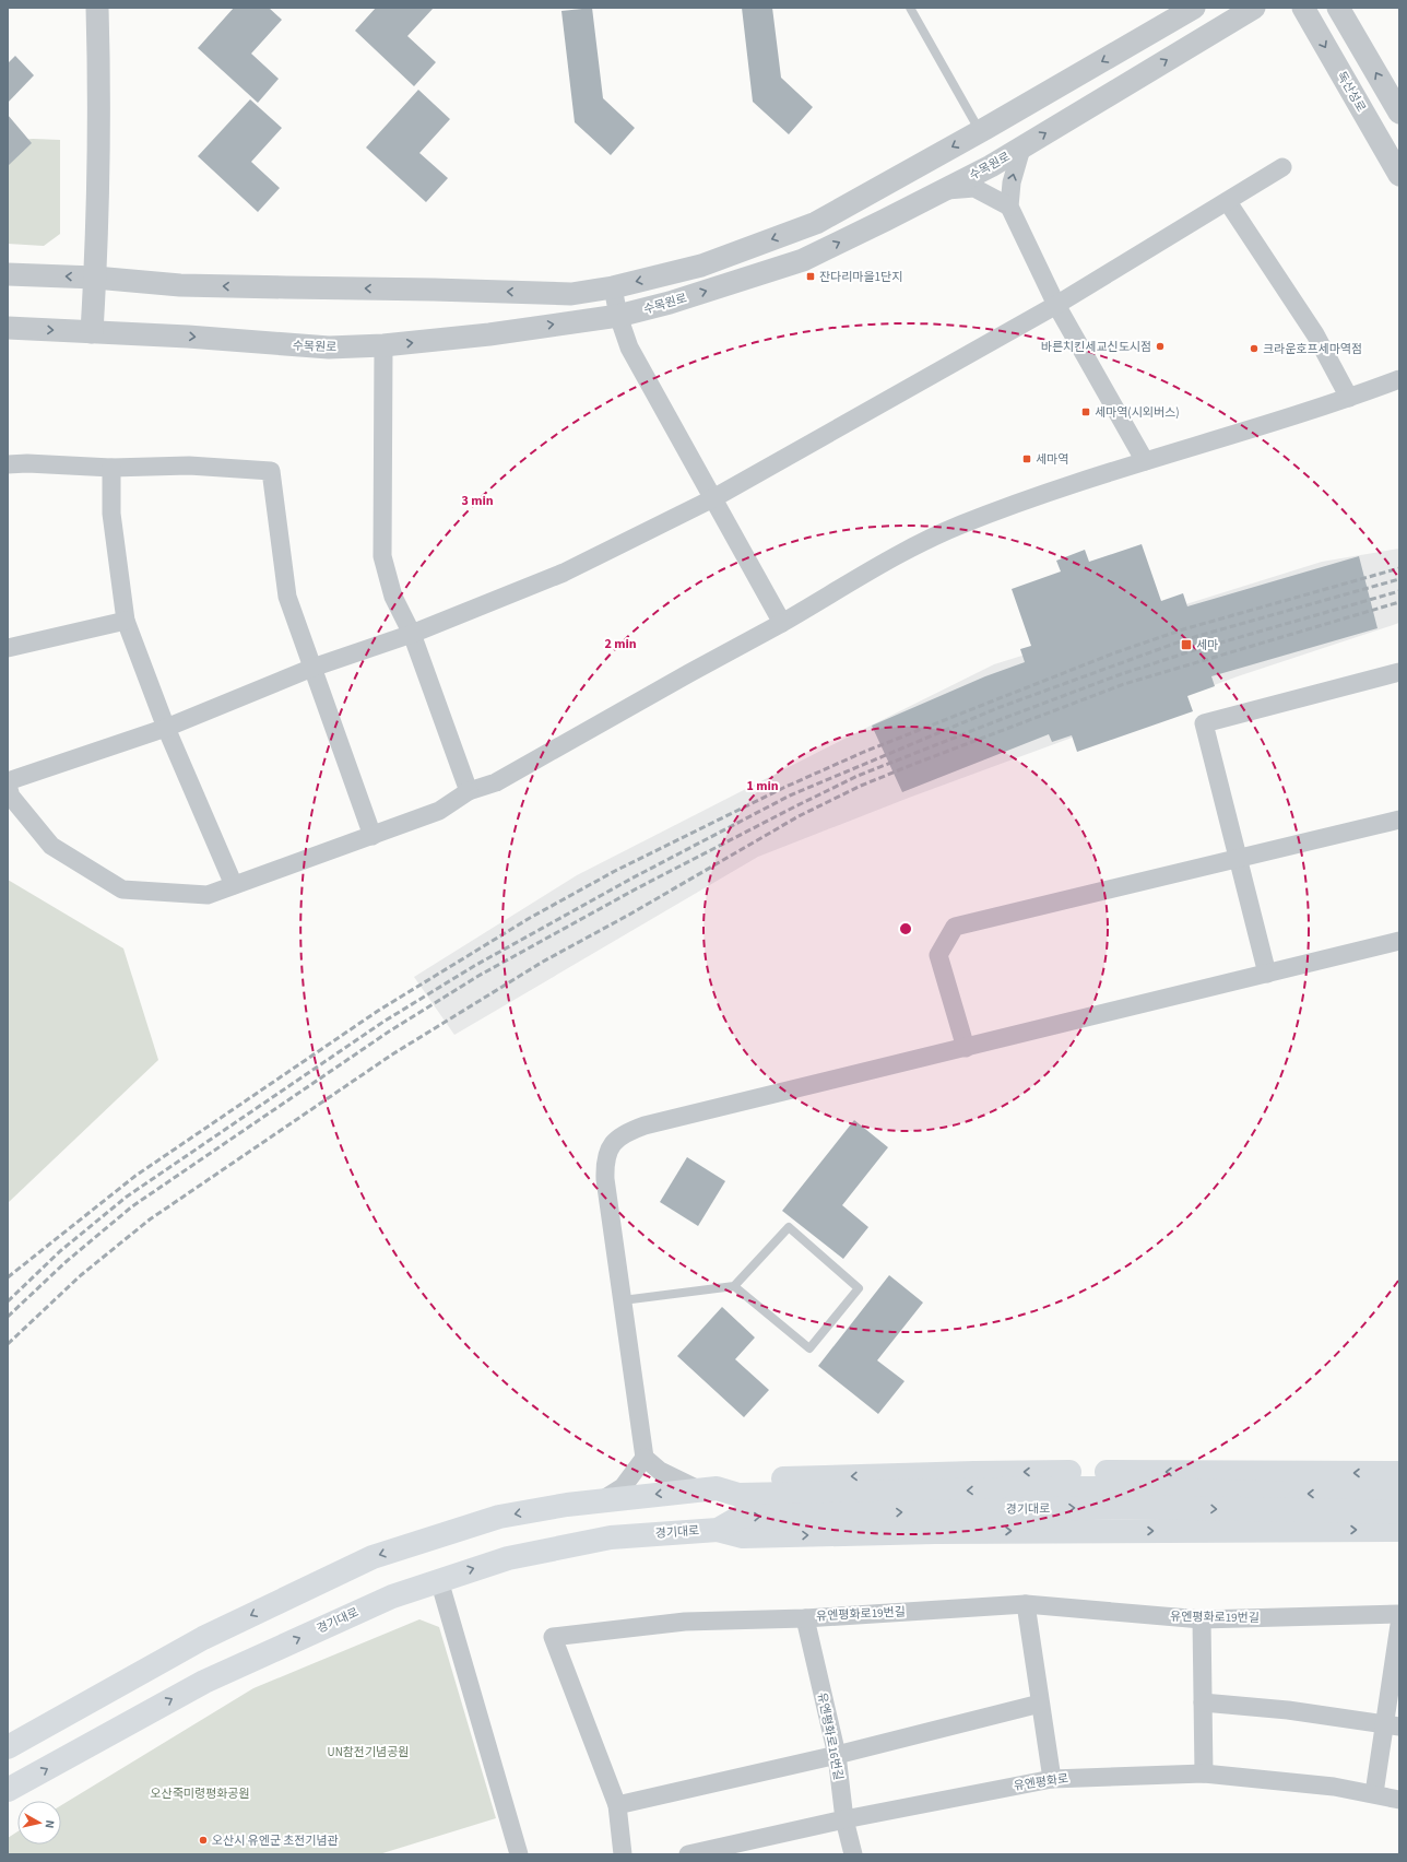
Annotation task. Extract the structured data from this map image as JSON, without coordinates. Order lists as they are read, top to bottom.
{
  "streets": {
    "main road": ["경기대로"],
    "street": [
      "독산성로",
      "수목원로",
      "유엔평화로19번길",
      "유엔평화로16번길",
      "유엔평화로"
    ]
  },
  "crossings": [
    ["유엔평화로19번길", "유엔평화로16번길"],
    ["유엔평화로16번길", "유엔평화로"]
  ],
  "parks": ["UN참전기념공원", "오산죽미령평화공원"],
  "places": {
    "transit": [
      "잔다리마을1단지",
      "세마역(시외버스)",
      "세마역",
      "세마"
    ],
    "other": ["바른치킨세교신도시점", "크라운호프세마역점", "오산시 유엔군 초전기념관"]
  },
  "north": "right",
  "rings": ["3 min", "2 min", "1 min"]
}
